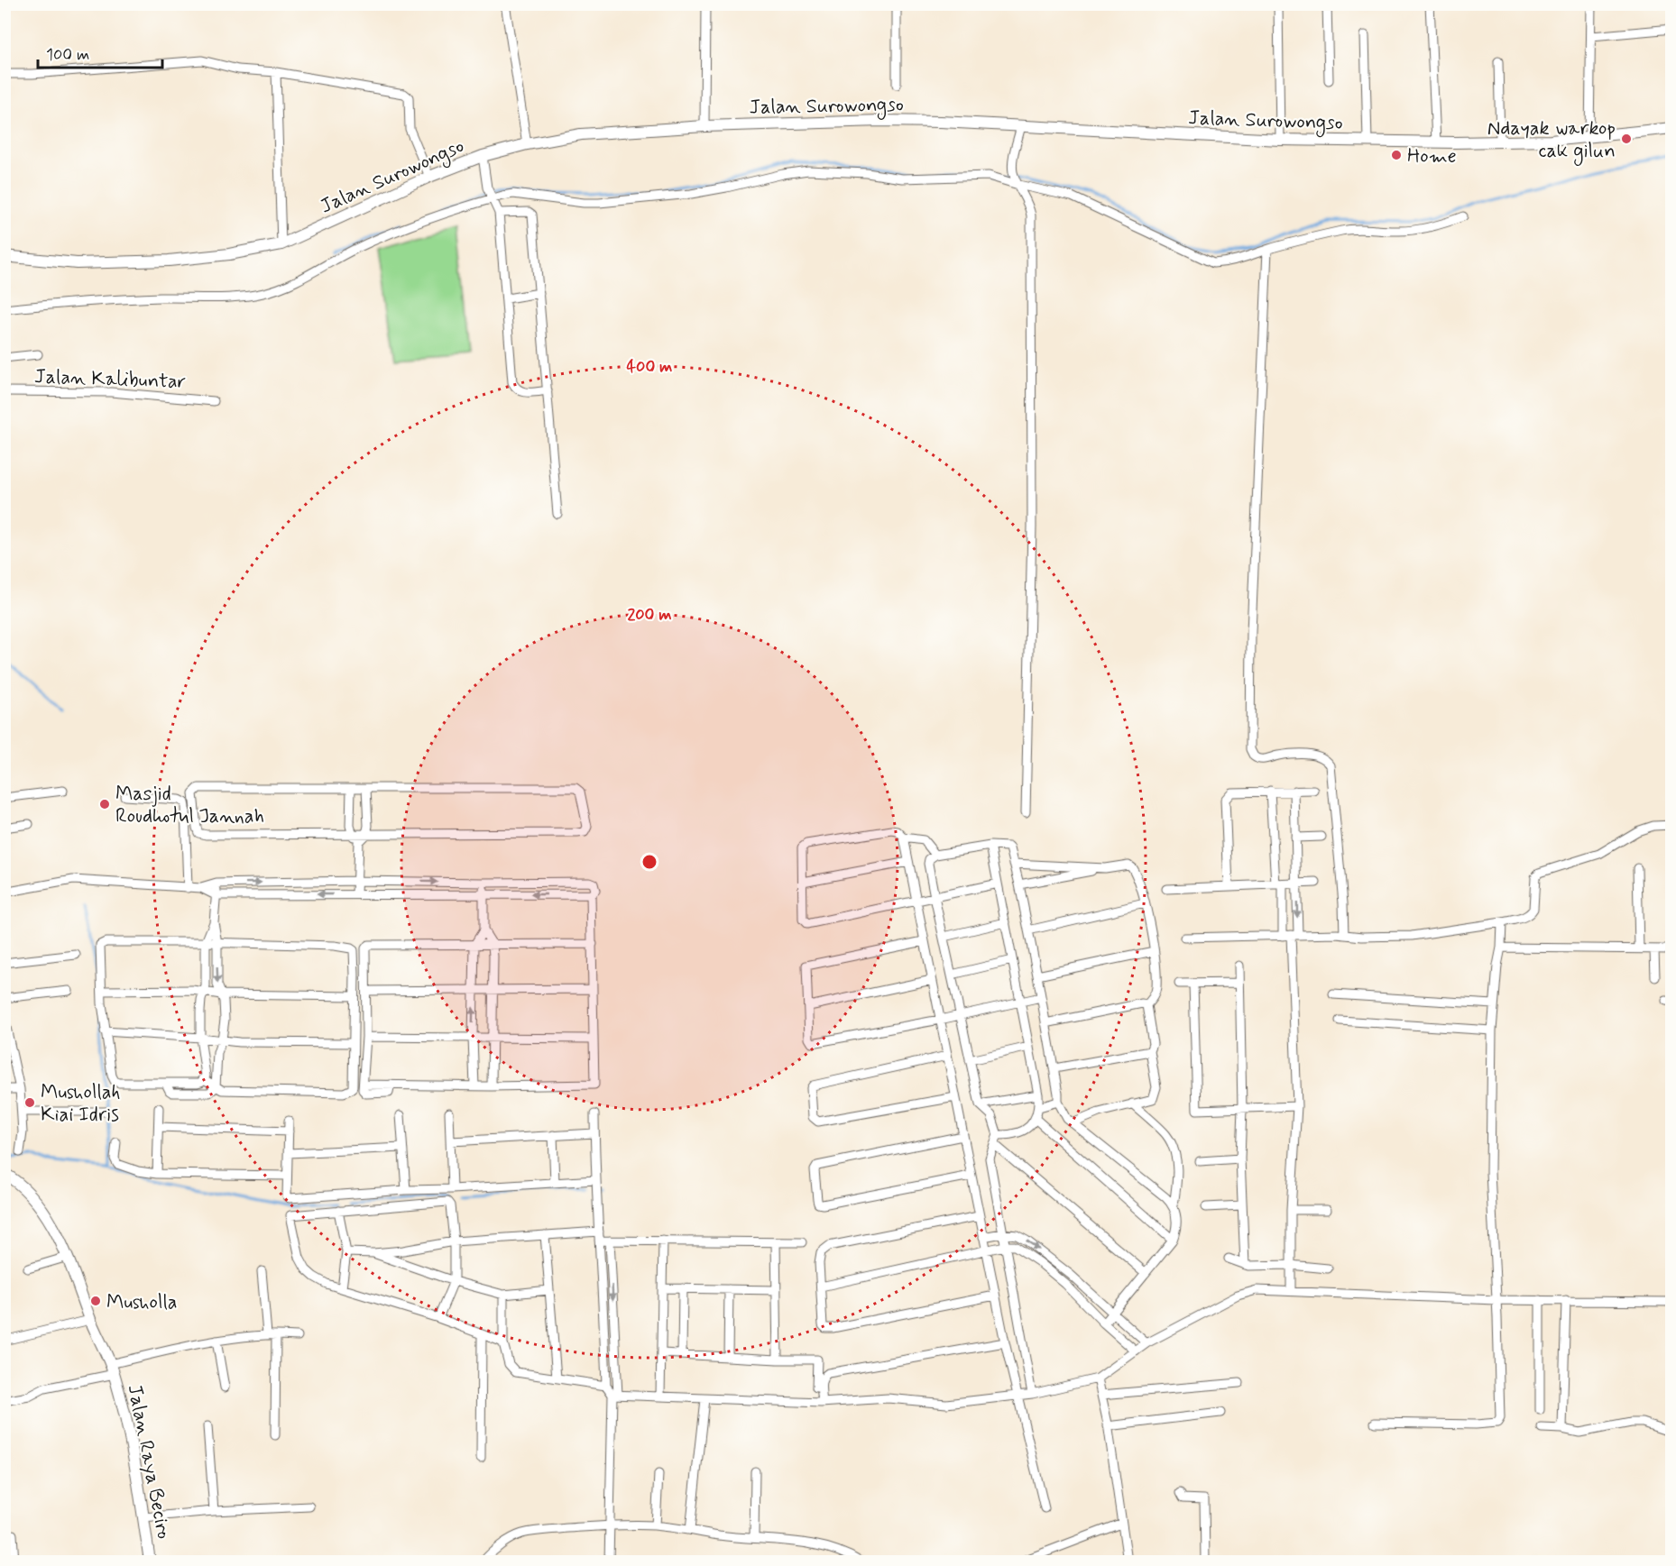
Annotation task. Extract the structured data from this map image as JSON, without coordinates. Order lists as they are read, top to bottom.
{
  "streets": {
    "street": ["Jalan Surowongso", "Jalan Kalibuntar", "Jalan Raya Beciro"]
  },
  "places": [
    "Ndayak warkop cak gilun",
    "Home",
    "Masjid Roudhotul Jannah",
    "Mushollah Kiai Idris",
    "Musholla"
  ],
  "scale_bar": "100 m",
  "rings": ["400 m", "200 m"]
}
